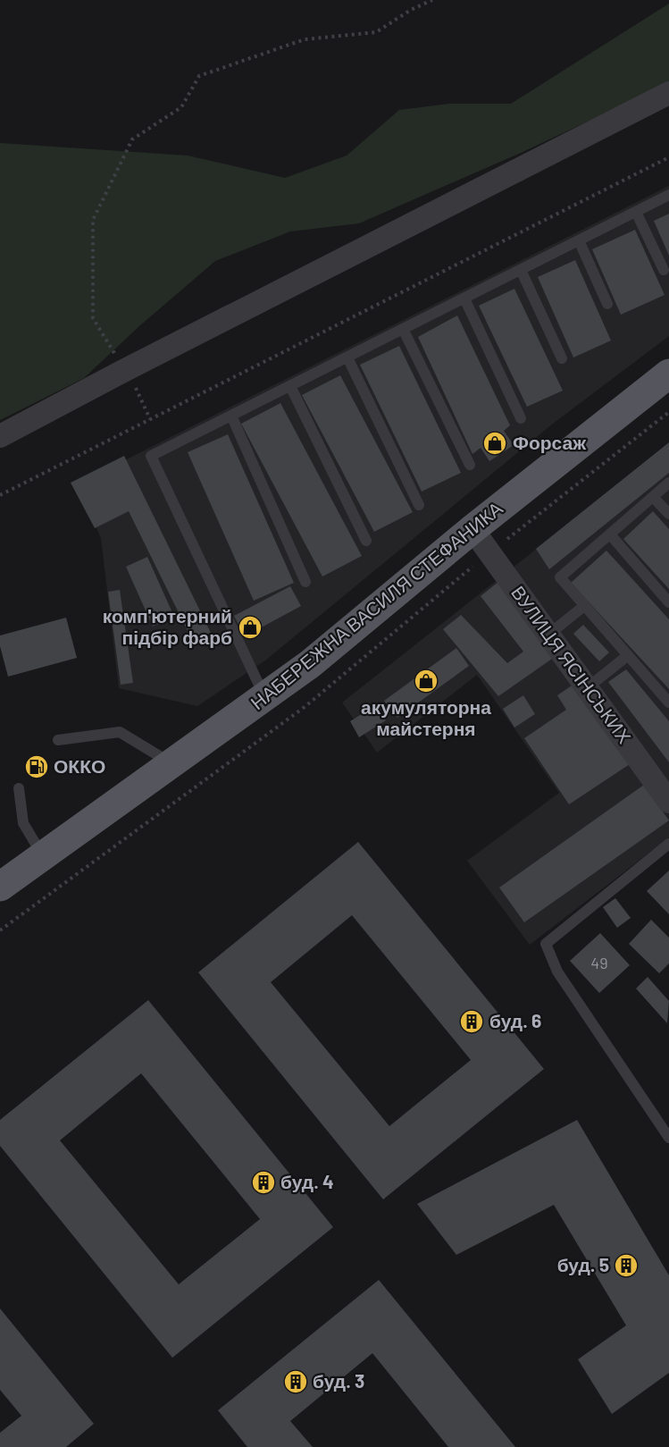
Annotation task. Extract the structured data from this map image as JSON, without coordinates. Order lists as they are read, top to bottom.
{
  "streets": {
    "main road": ["НАБЕРЕЖНА ВАСИЛЯ СТЕФАНИКА"],
    "street": ["ВУЛИЦЯ ЯСІНСЬКИХ"]
  },
  "crossings": [
    ["НАБЕРЕЖНА ВАСИЛЯ СТЕФАНИКА", "ВУЛИЦЯ ЯСІНСЬКИХ"]
  ],
  "places": {
    "shop": ["Форсаж", "комп'ютерний підбір фарб", "акумуляторна майстерня"],
    "fuel station": ["ОККО"],
    "building": [
      "буд. 6",
      "буд. 4",
      "буд. 5",
      "буд. 3"
    ]
  },
  "house_numbers": ["49"]
}
